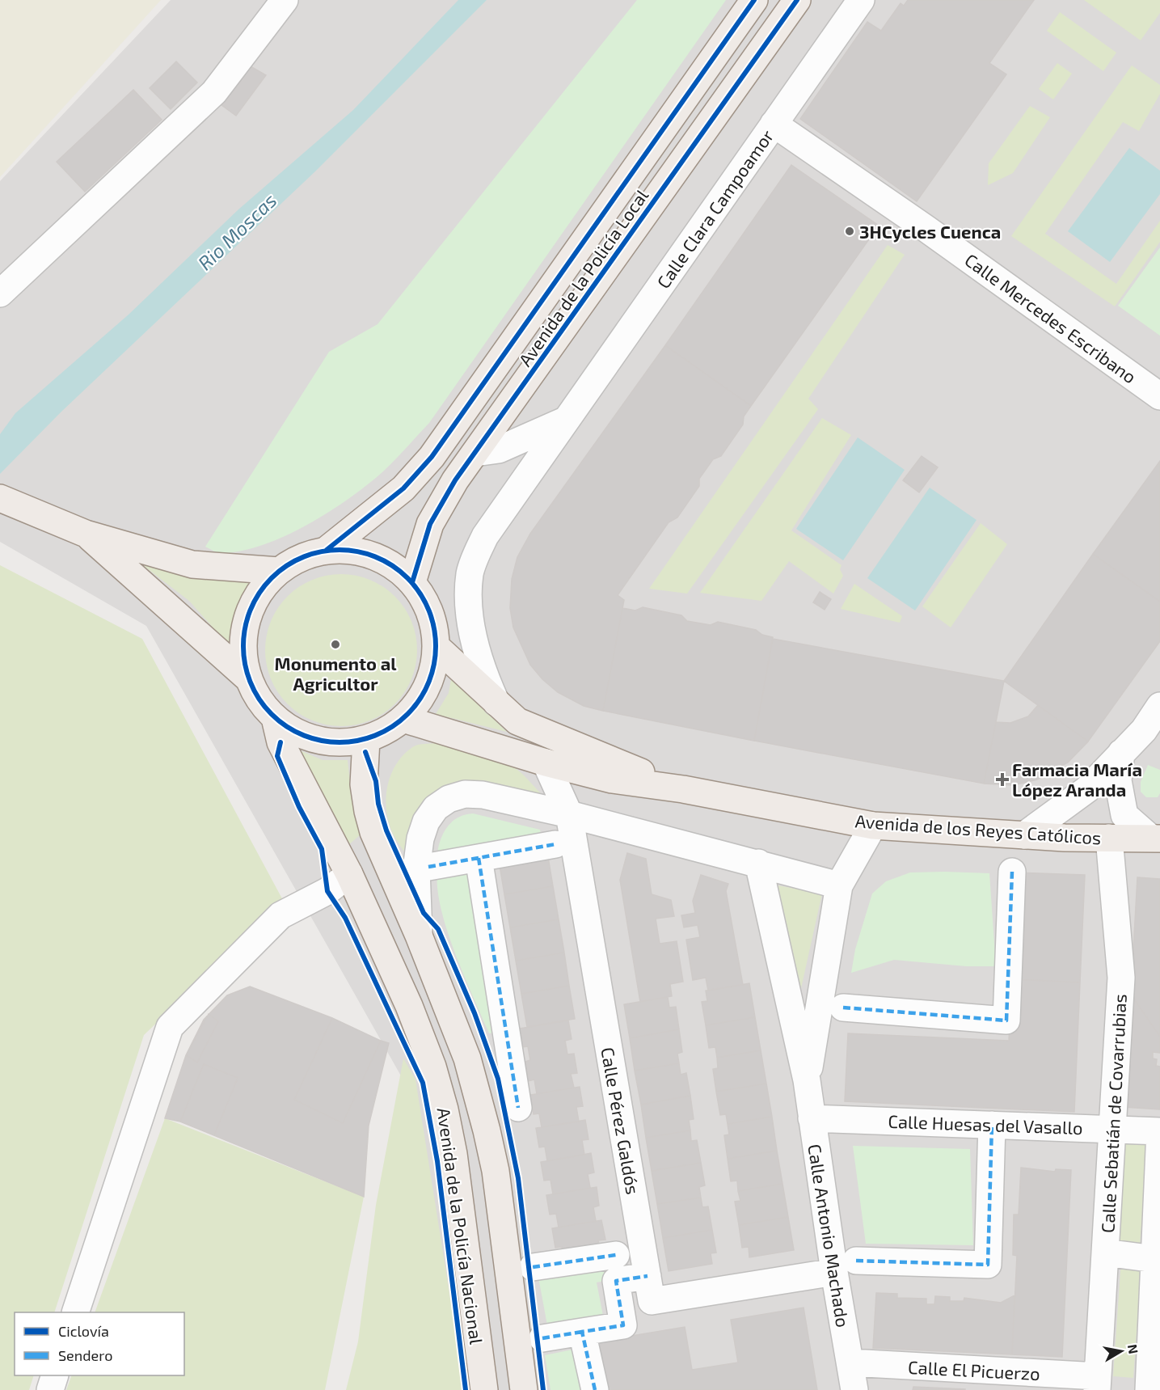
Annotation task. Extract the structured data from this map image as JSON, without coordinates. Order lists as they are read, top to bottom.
{
  "streets": {
    "main road": ["Avenida de la Policía Local", "Avenida de los Reyes Católicos", "Avenida de la Policía Nacional"],
    "street": [
      "Calle Clara Campoamor",
      "Calle Mercedes Escribano",
      "Calle Sebatián de Covarrubias",
      "Calle Pérez Galdós",
      "Calle Huesas del Vasallo",
      "Calle Antonio Machado",
      "Calle El Picuerzo"
    ]
  },
  "crossings": [
    ["Calle Clara Campoamor", "Calle Mercedes Escribano"],
    ["Calle Clara Campoamor", "Avenida de los Reyes Católicos"],
    ["Avenida de los Reyes Católicos", "Calle Sebatián de Covarrubias"],
    ["Avenida de los Reyes Católicos", "Calle Pérez Galdós"],
    ["Avenida de los Reyes Católicos", "Calle Antonio Machado"],
    ["Calle Sebatián de Covarrubias", "Calle Huesas del Vasallo"],
    ["Calle Sebatián de Covarrubias", "Calle El Picuerzo"],
    ["Calle Pérez Galdós", "Calle Antonio Machado"],
    ["Calle Huesas del Vasallo", "Calle Antonio Machado"],
    ["Calle Antonio Machado", "Calle El Picuerzo"]
  ],
  "water": ["Rio Moscas"],
  "places": {
    "other": ["3HCycles Cuenca", "Monumento al Agricultor"],
    "health": ["Farmacia María López Aranda"]
  },
  "legend": ["Ciclovía", "Sendero"],
  "north": "right"
}
